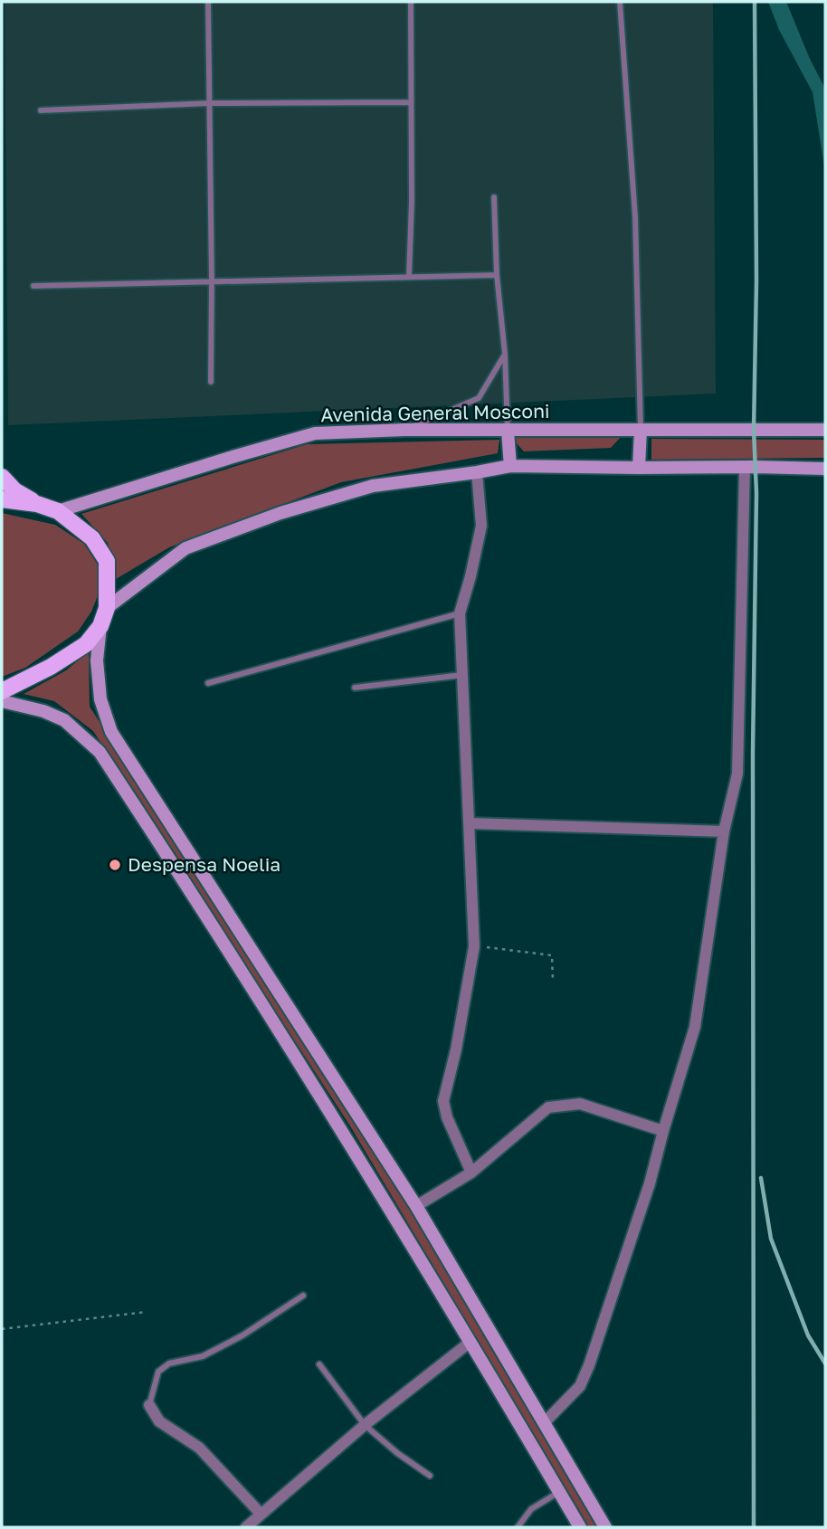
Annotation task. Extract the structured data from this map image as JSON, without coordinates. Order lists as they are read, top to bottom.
{
  "streets": {
    "street": ["Avenida General Mosconi"]
  },
  "places": ["Despensa Noelia"]
}
